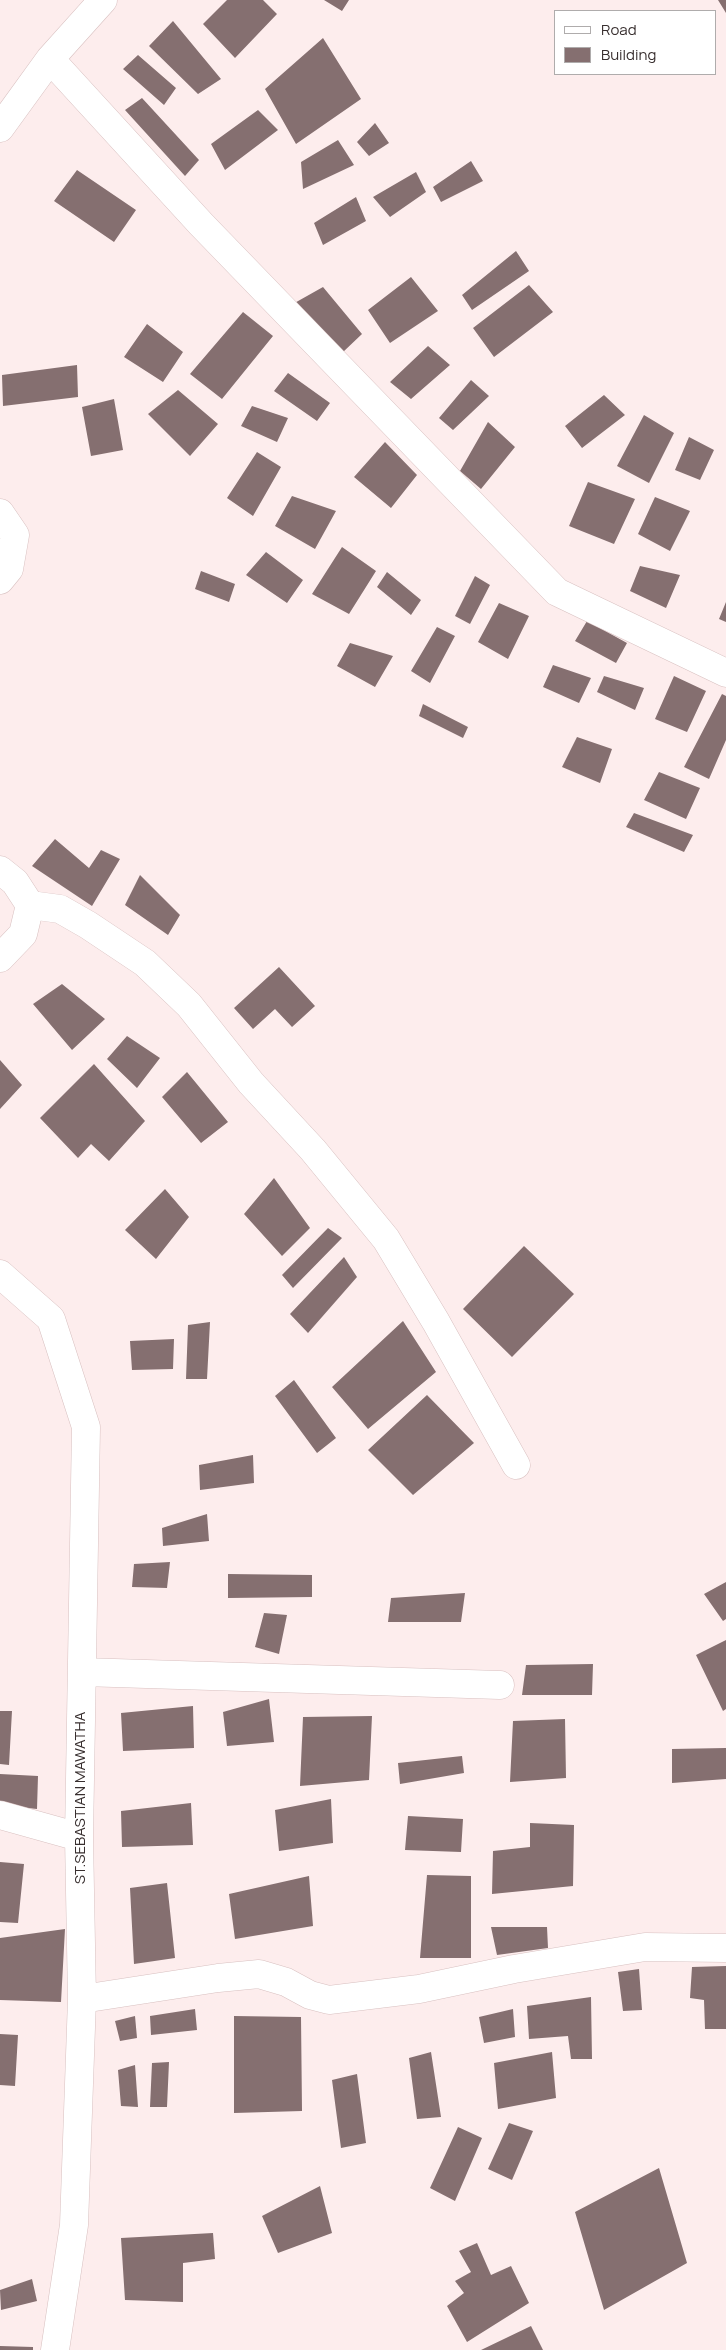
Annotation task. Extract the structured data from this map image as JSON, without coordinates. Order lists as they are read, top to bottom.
{
  "streets": {
    "street": ["ST.SEBASTIAN MAWATHA"]
  },
  "legend": ["Road", "Building"]
}
